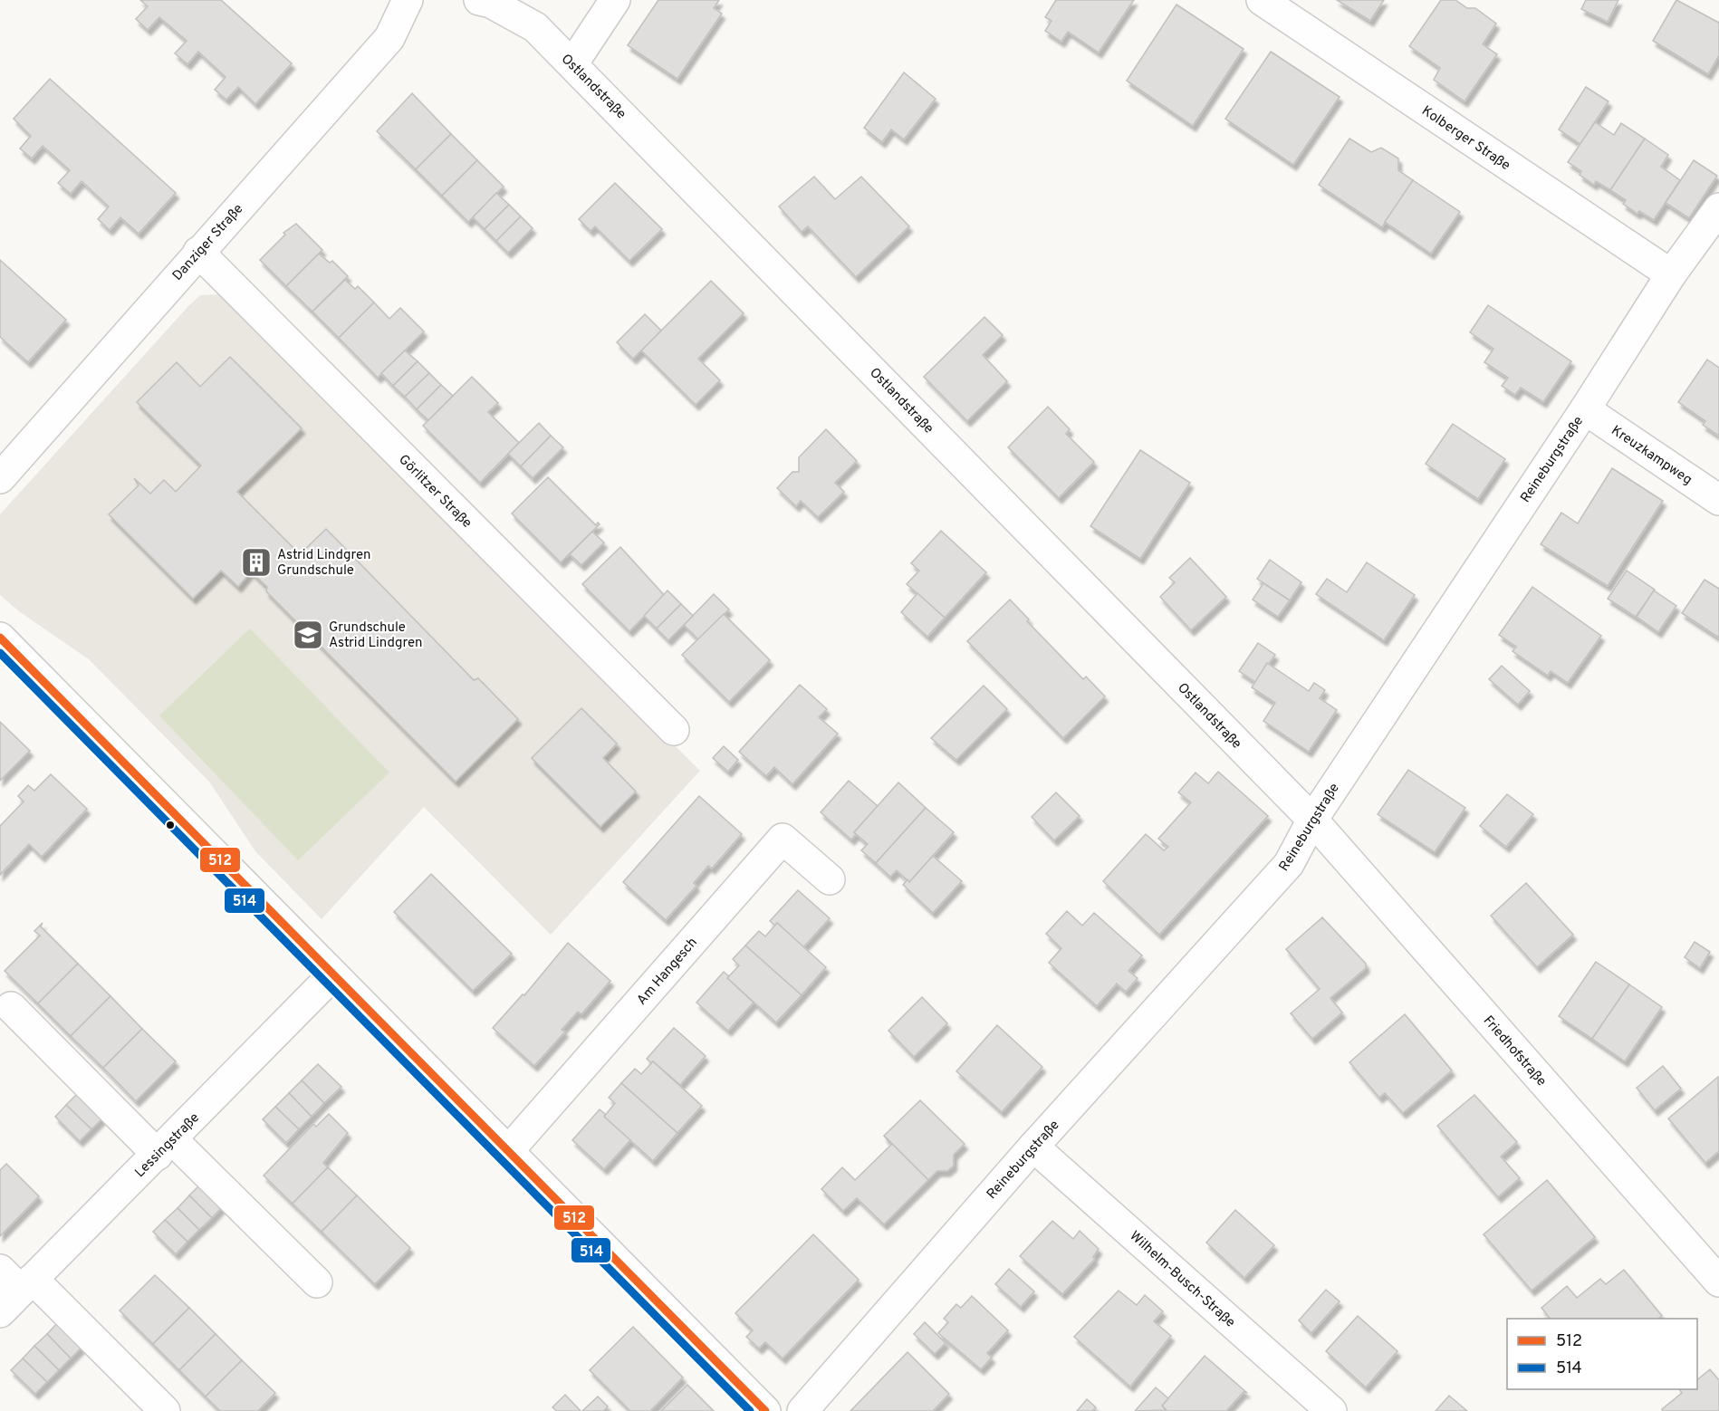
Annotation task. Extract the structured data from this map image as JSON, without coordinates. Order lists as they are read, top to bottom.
{
  "streets": {
    "street": [
      "Ostlandstraße",
      "Kolberger Straße",
      "Danziger Straße",
      "Kreuzkampweg",
      "Reineburgstraße",
      "Görlitzer Straße",
      "Am Hangesch",
      "Friedhofstraße",
      "Lessingstraße",
      "Wilhelm-Busch-Straße"
    ]
  },
  "crossings": [
    ["Ostlandstraße", "Reineburgstraße"],
    ["Ostlandstraße", "Friedhofstraße"],
    ["Kolberger Straße", "Reineburgstraße"],
    ["Danziger Straße", "Görlitzer Straße"],
    ["Kreuzkampweg", "Reineburgstraße"],
    ["Reineburgstraße", "Friedhofstraße"],
    ["Reineburgstraße", "Wilhelm-Busch-Straße"]
  ],
  "places": {
    "building": ["Astrid Lindgren Grundschule"],
    "school or university": ["Grundschule Astrid Lindgren"]
  },
  "lines": ["transit line 512", "transit line 514"],
  "legend": ["512", "514"]
}
